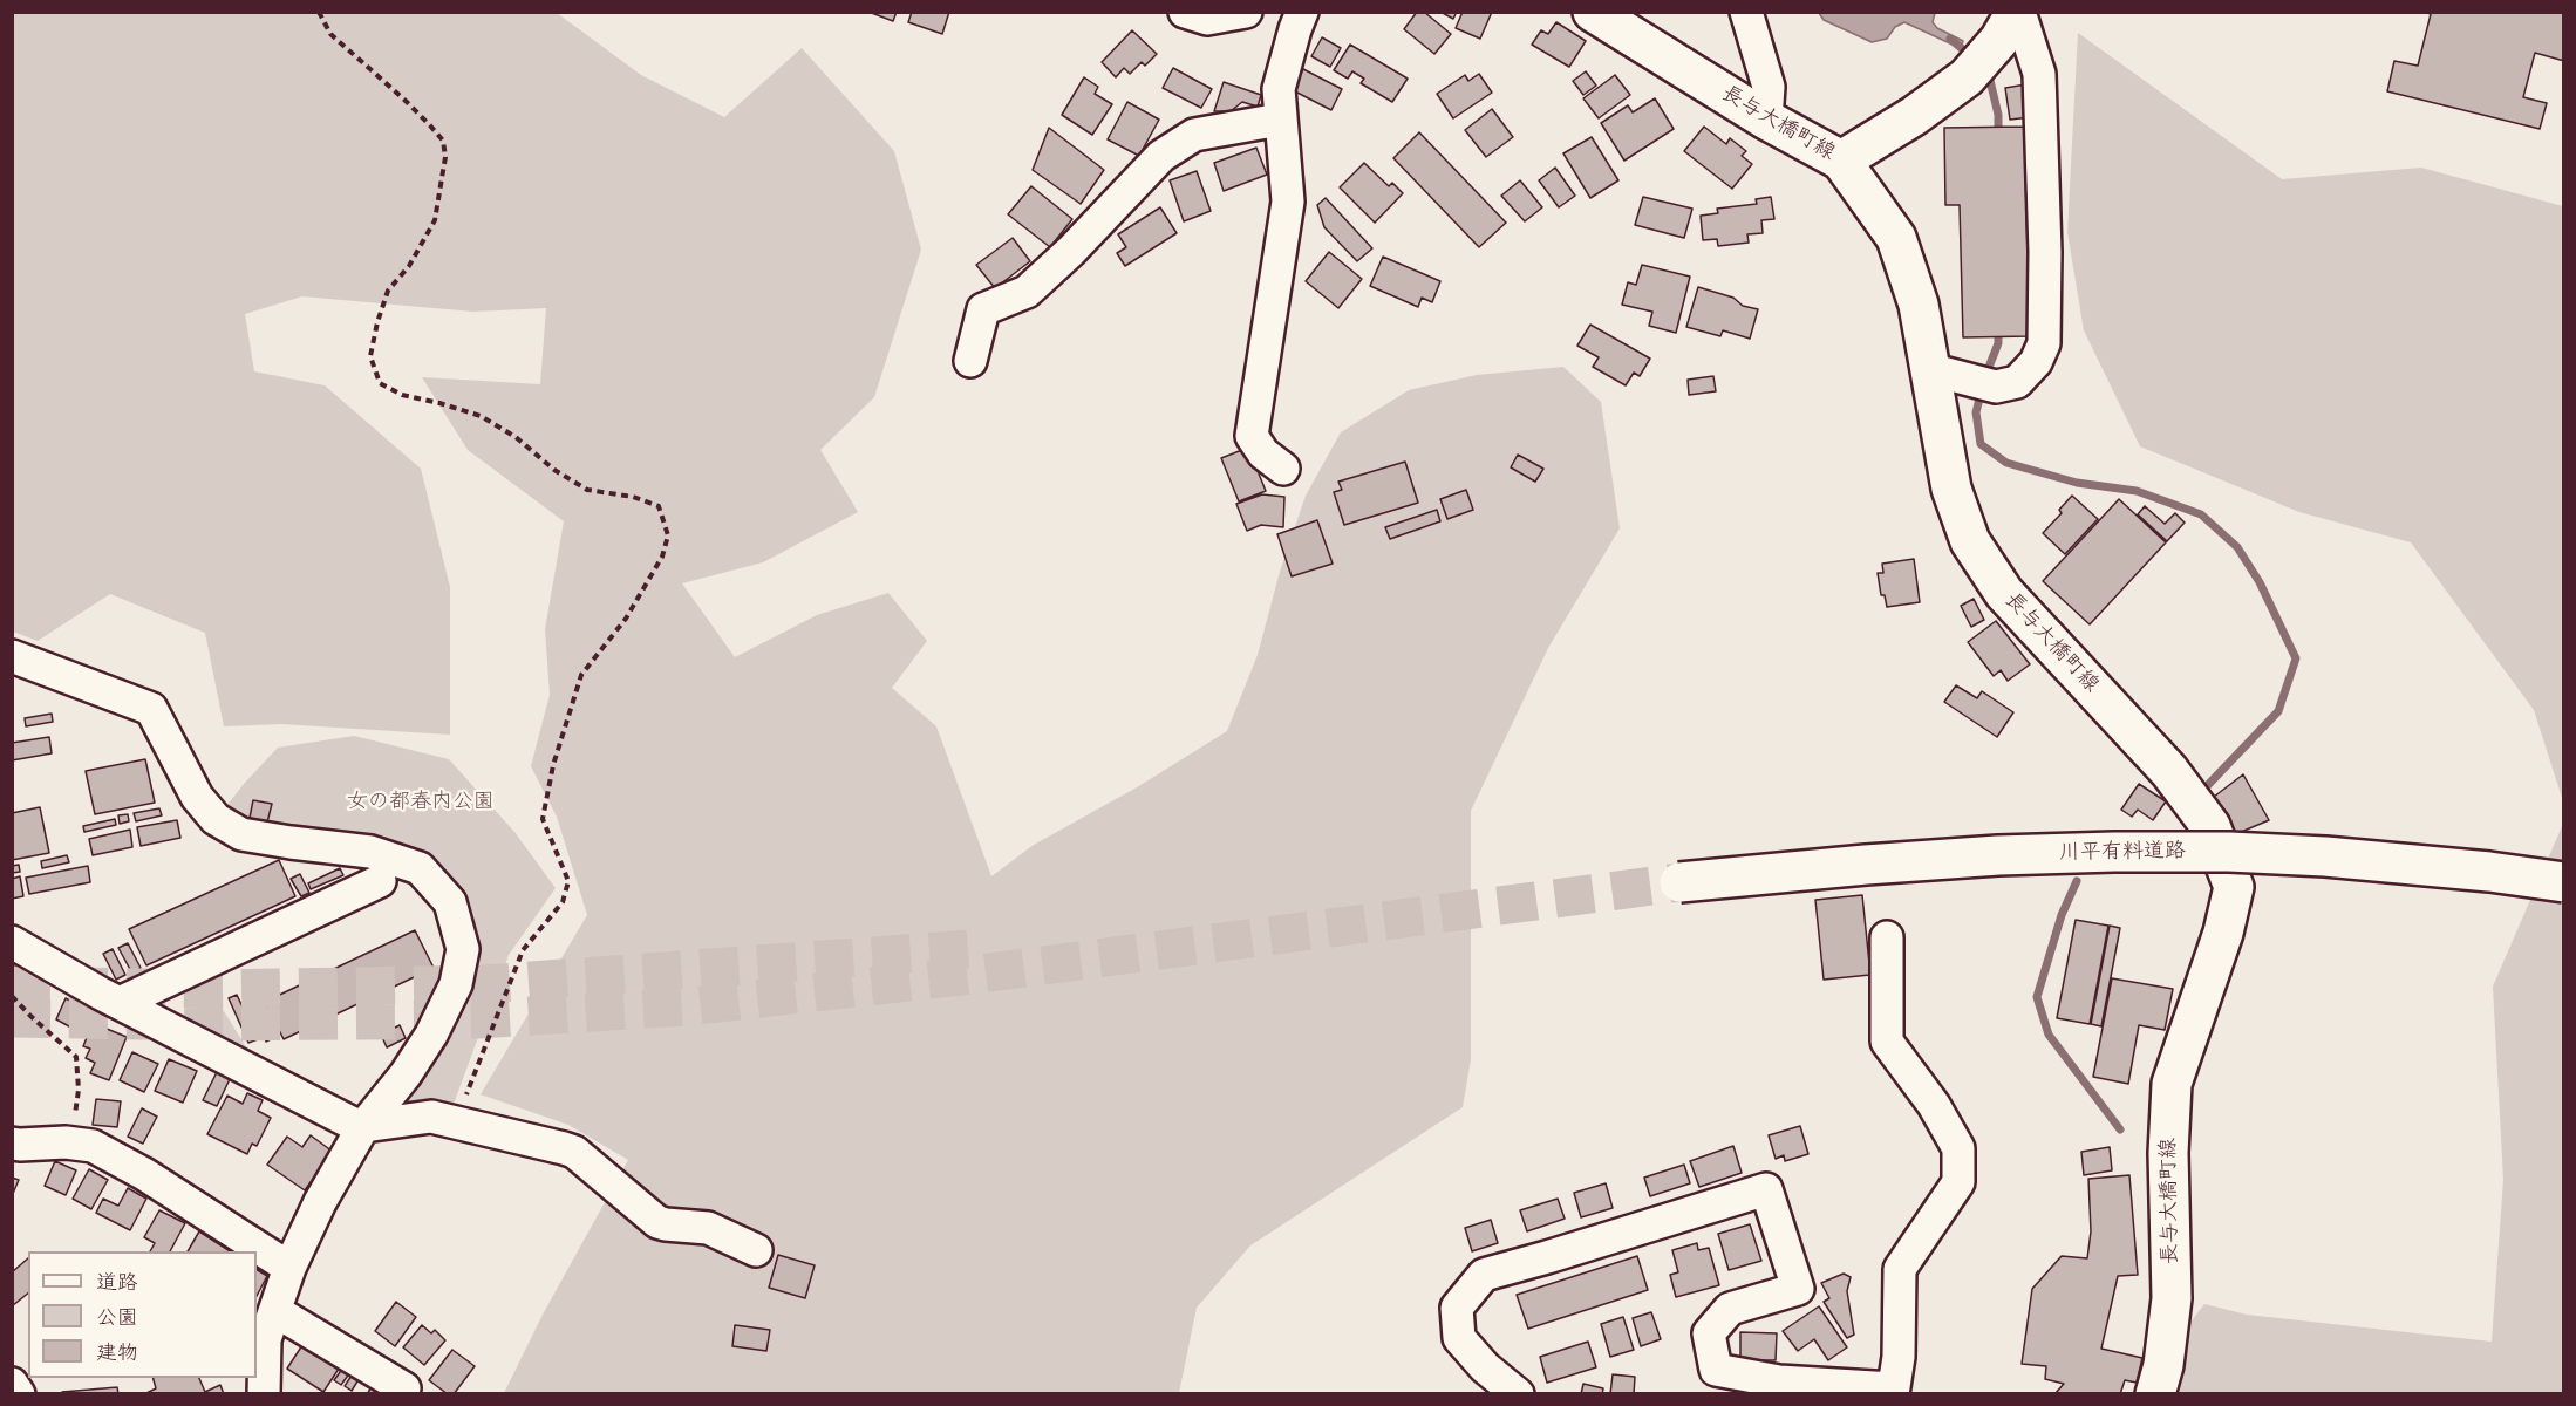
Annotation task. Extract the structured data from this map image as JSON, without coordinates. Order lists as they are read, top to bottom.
{
  "streets": {
    "main road": ["長与大橋町線", "川平有料道路"]
  },
  "parks": ["女の都春内公園"],
  "legend": ["道路", "公園", "建物"]
}
